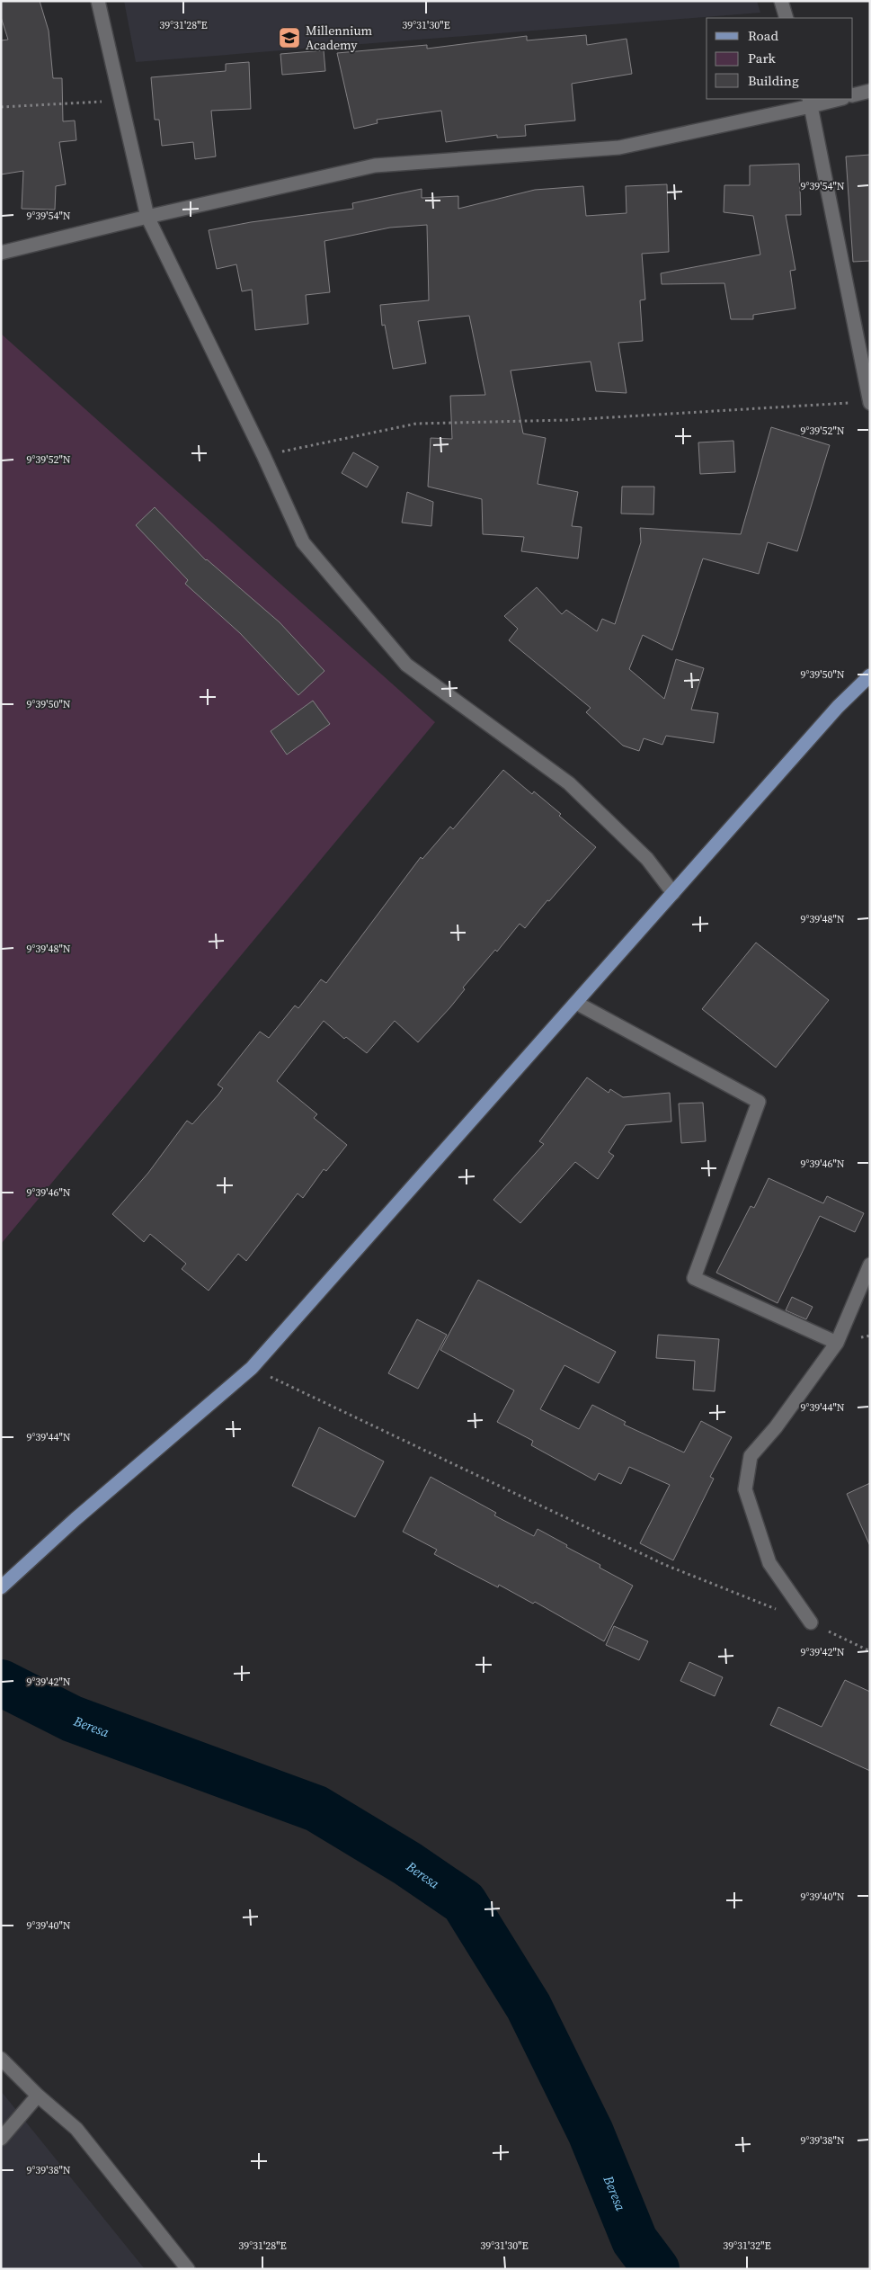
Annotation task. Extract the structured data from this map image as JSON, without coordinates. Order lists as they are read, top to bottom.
{
  "water": ["Beresa"],
  "places": {
    "school or university": ["Millennium Academy"]
  },
  "legend": ["Road", "Park", "Building"],
  "coordinates": [
    "39°31'28\"E",
    "39°31'30\"E",
    "9°39'54\"N",
    "9°39'52\"N",
    "9°39'50\"N",
    "9°39'48\"N",
    "9°39'46\"N",
    "9°39'44\"N",
    "9°39'42\"N",
    "9°39'40\"N",
    "9°39'38\"N",
    "39°31'32\"E"
  ]
}
